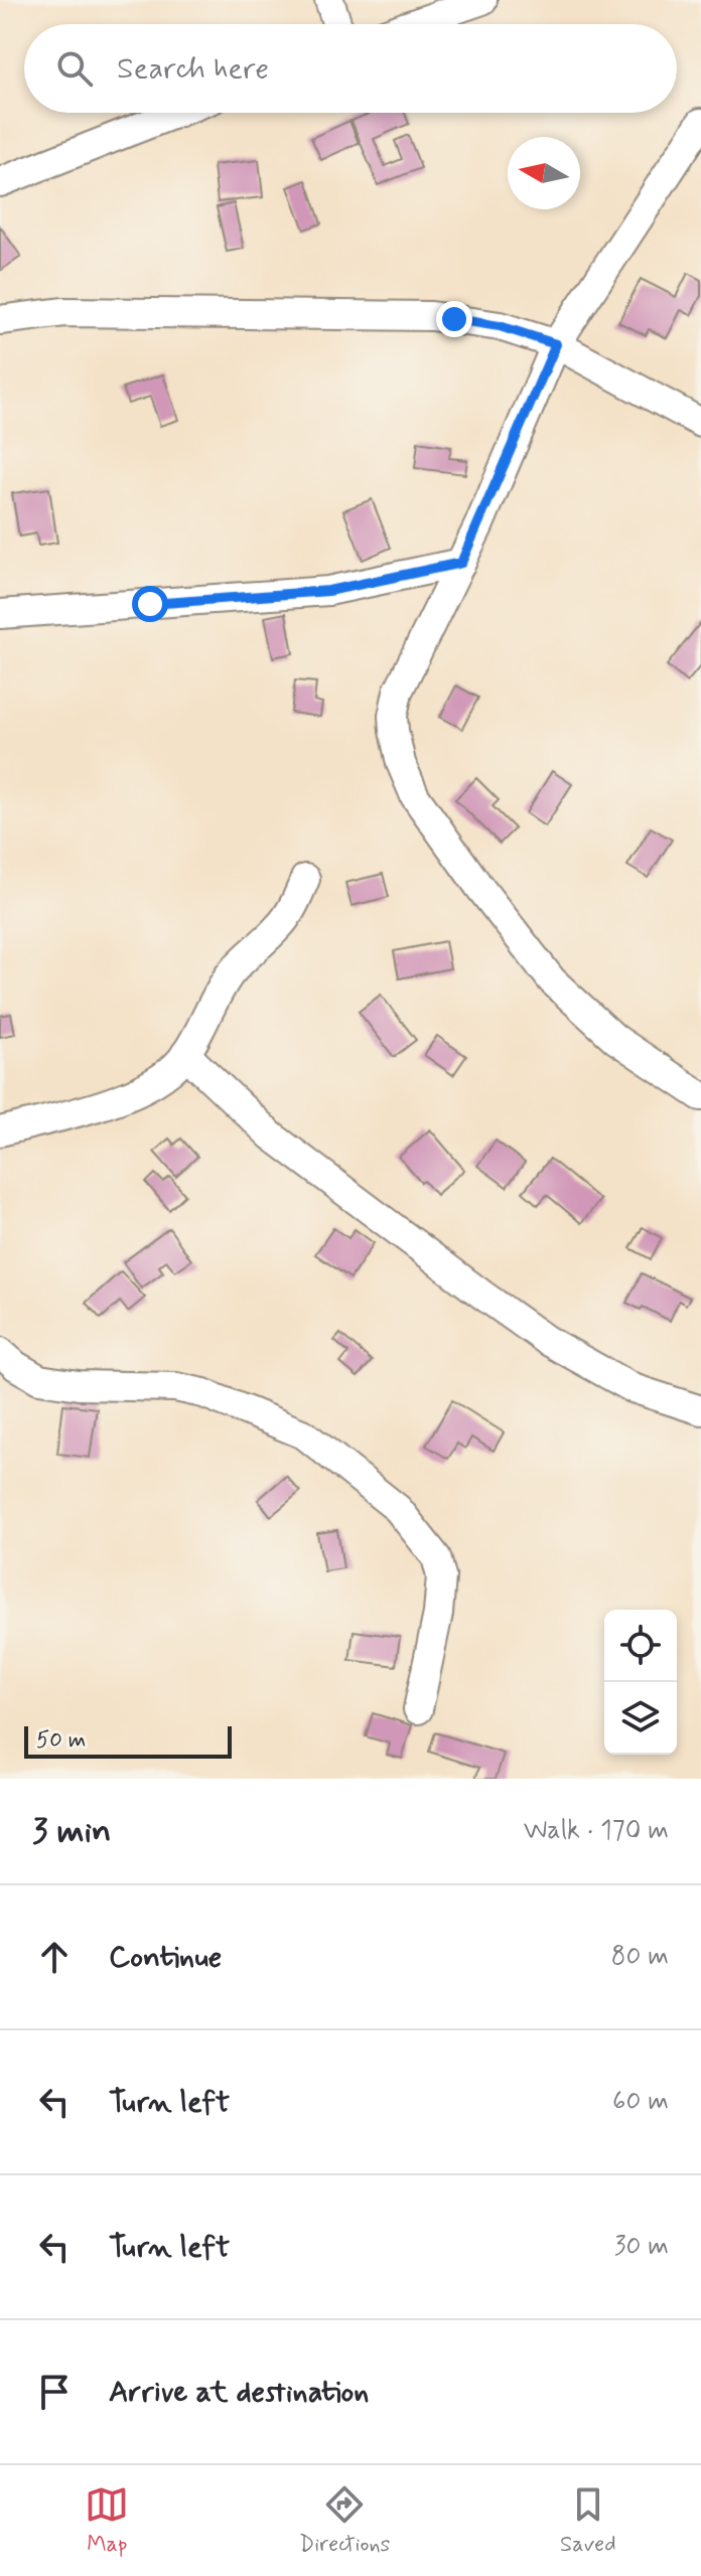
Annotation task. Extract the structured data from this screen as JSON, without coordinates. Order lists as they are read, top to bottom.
{
  "scale_bar": "50 m",
  "north": "left",
  "page": {
    "search": "Search here",
    "scale": "50 m",
    "heading": ["3 min", "Walk · 170 m"],
    "list": [
      ["Continue", "80 m"],
      ["Turn left", "60 m"],
      ["Turn left", "30 m"],
      "Arrive at destination"
    ],
    "nav": ["Map", "Directions", "Saved"]
  }
}
